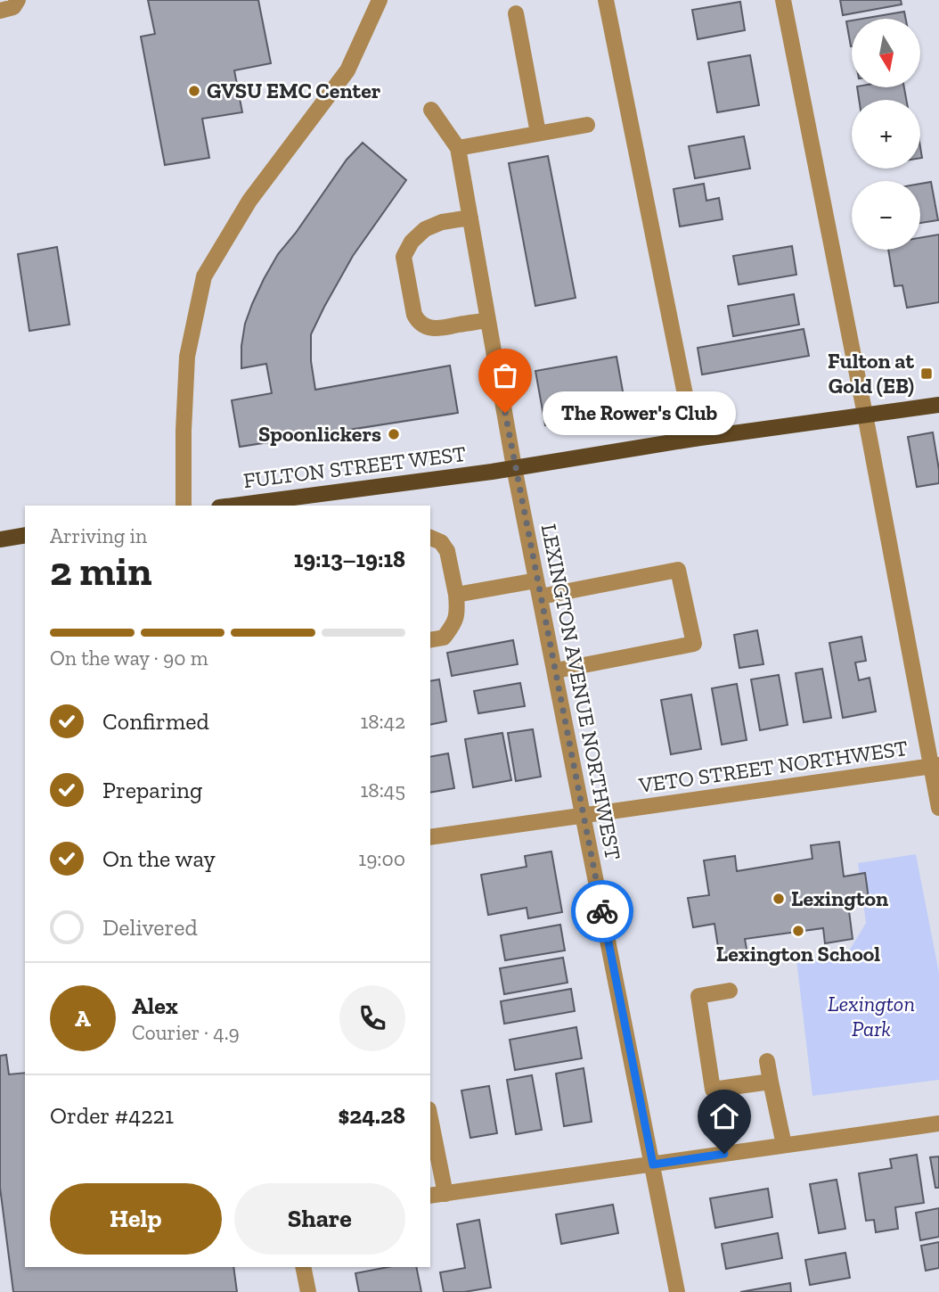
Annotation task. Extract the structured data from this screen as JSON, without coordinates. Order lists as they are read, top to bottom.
{
  "streets": {
    "main road": ["FULTON STREET WEST"],
    "street": ["LEXINGTON AVENUE NORTHWEST", "VETO STREET NORTHWEST"]
  },
  "crossings": [
    ["FULTON STREET WEST", "LEXINGTON AVENUE NORTHWEST"],
    ["LEXINGTON AVENUE NORTHWEST", "VETO STREET NORTHWEST"]
  ],
  "parks": ["Lexington Park"],
  "places": {
    "other": [
      "GVSU EMC Center",
      "The Rower's Club",
      "Spoonlickers",
      "Lexington",
      "Lexington School"
    ],
    "transit": ["Fulton at Gold (EB)"]
  },
  "north": "bottom",
  "page": {
    "map_buttons": ["+", "−"],
    "bubble": "The Rower's Club",
    "heading": ["2 min", "Arriving in", "19:13–19:18"],
    "panel": [
      "Alex",
      "Courier · 4.9",
      "Order #4221",
      "$24.28"
    ],
    "bar": "On the way · 90 m",
    "list": [
      ["Confirmed", "18:42"],
      ["Preparing", "18:45"],
      ["On the way", "19:00"],
      "Delivered"
    ],
    "round": "A",
    "buttons": ["Help", "Share"]
  }
}
